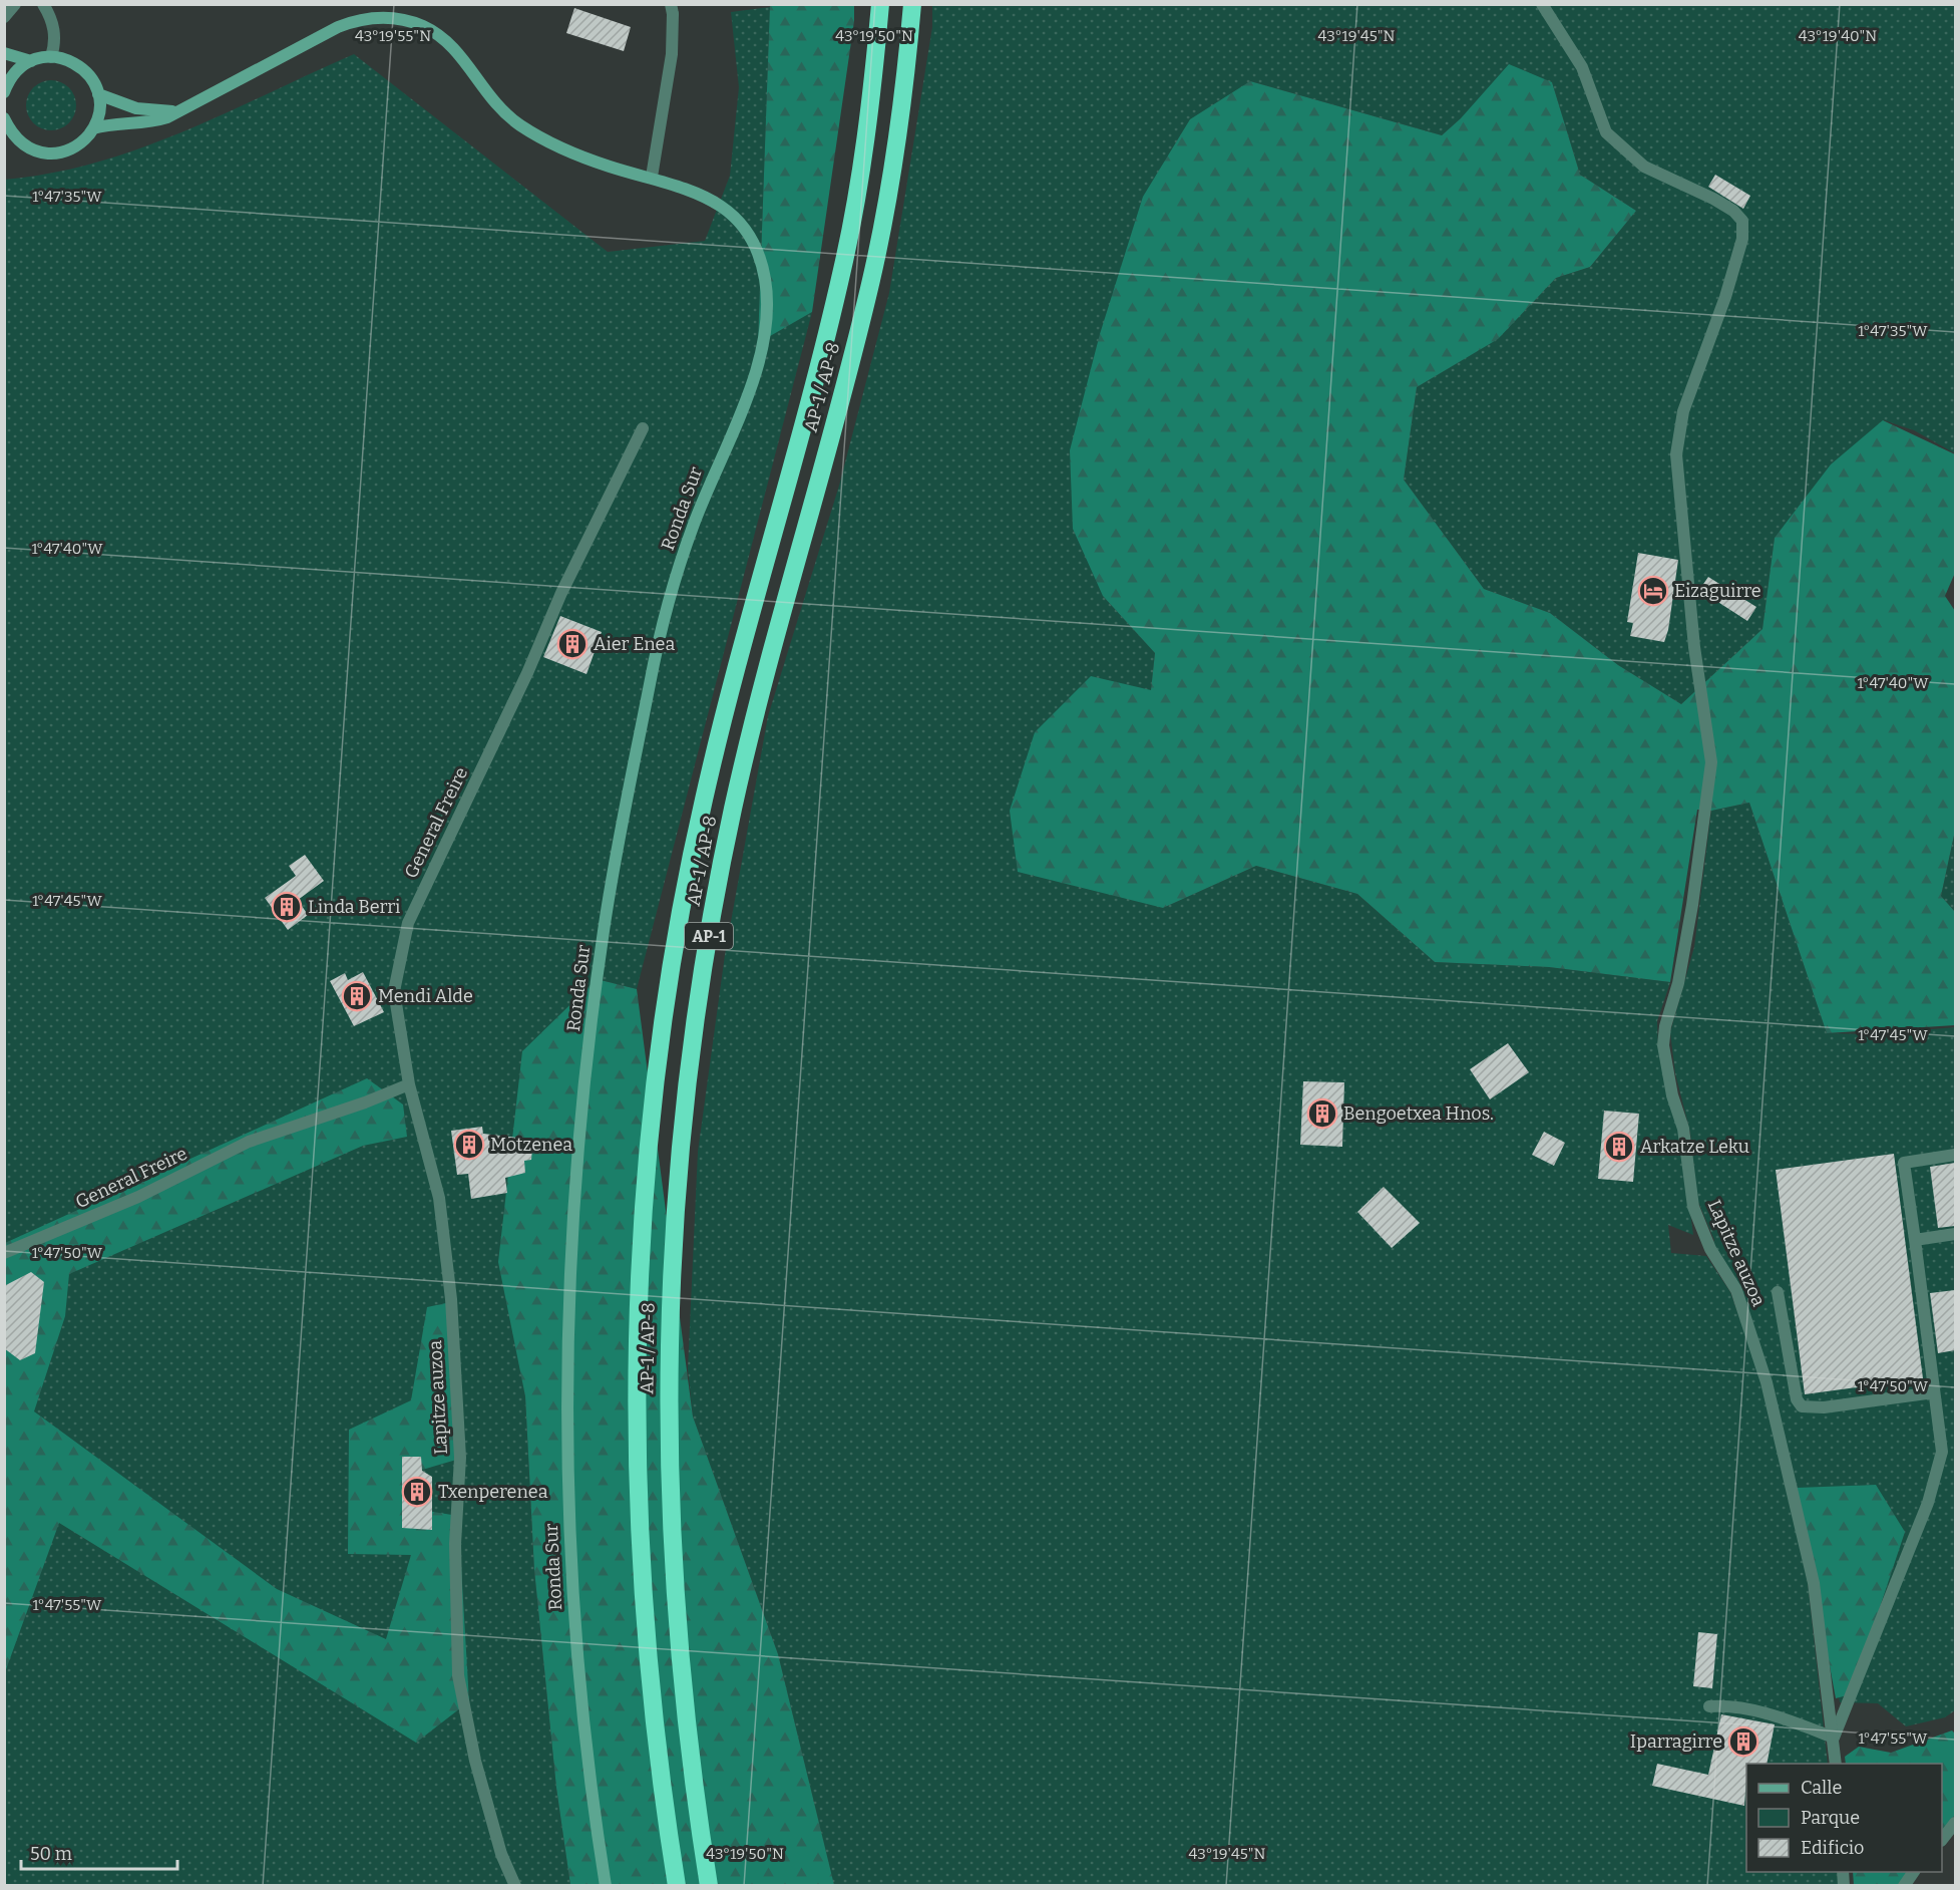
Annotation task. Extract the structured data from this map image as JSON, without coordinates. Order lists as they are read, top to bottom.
{
  "streets": {
    "highway": ["AP-1 / AP-8", "AP-1"],
    "main road": ["Ronda Sur"],
    "street": ["General Freire", "Lapitze auzoa"]
  },
  "crossings": [
    ["General Freire", "Lapitze auzoa"]
  ],
  "places": {
    "hotel": ["Eizaguirre"],
    "building": [
      "Aier Enea",
      "Linda Berri",
      "Mendi Alde",
      "Bengoetxea Hnos.",
      "Motzenea",
      "Arkatze Leku",
      "Txenperenea",
      "Iparragirre"
    ]
  },
  "legend": ["Calle", "Parque", "Edificio"],
  "scale_bar": "50 m",
  "coordinates": [
    "43°19'55\"N",
    "43°19'50\"N",
    "43°19'45\"N",
    "43°19'40\"N",
    "1°47'35\"W",
    "1°47'40\"W",
    "1°47'45\"W",
    "1°47'50\"W",
    "1°47'55\"W"
  ]
}
